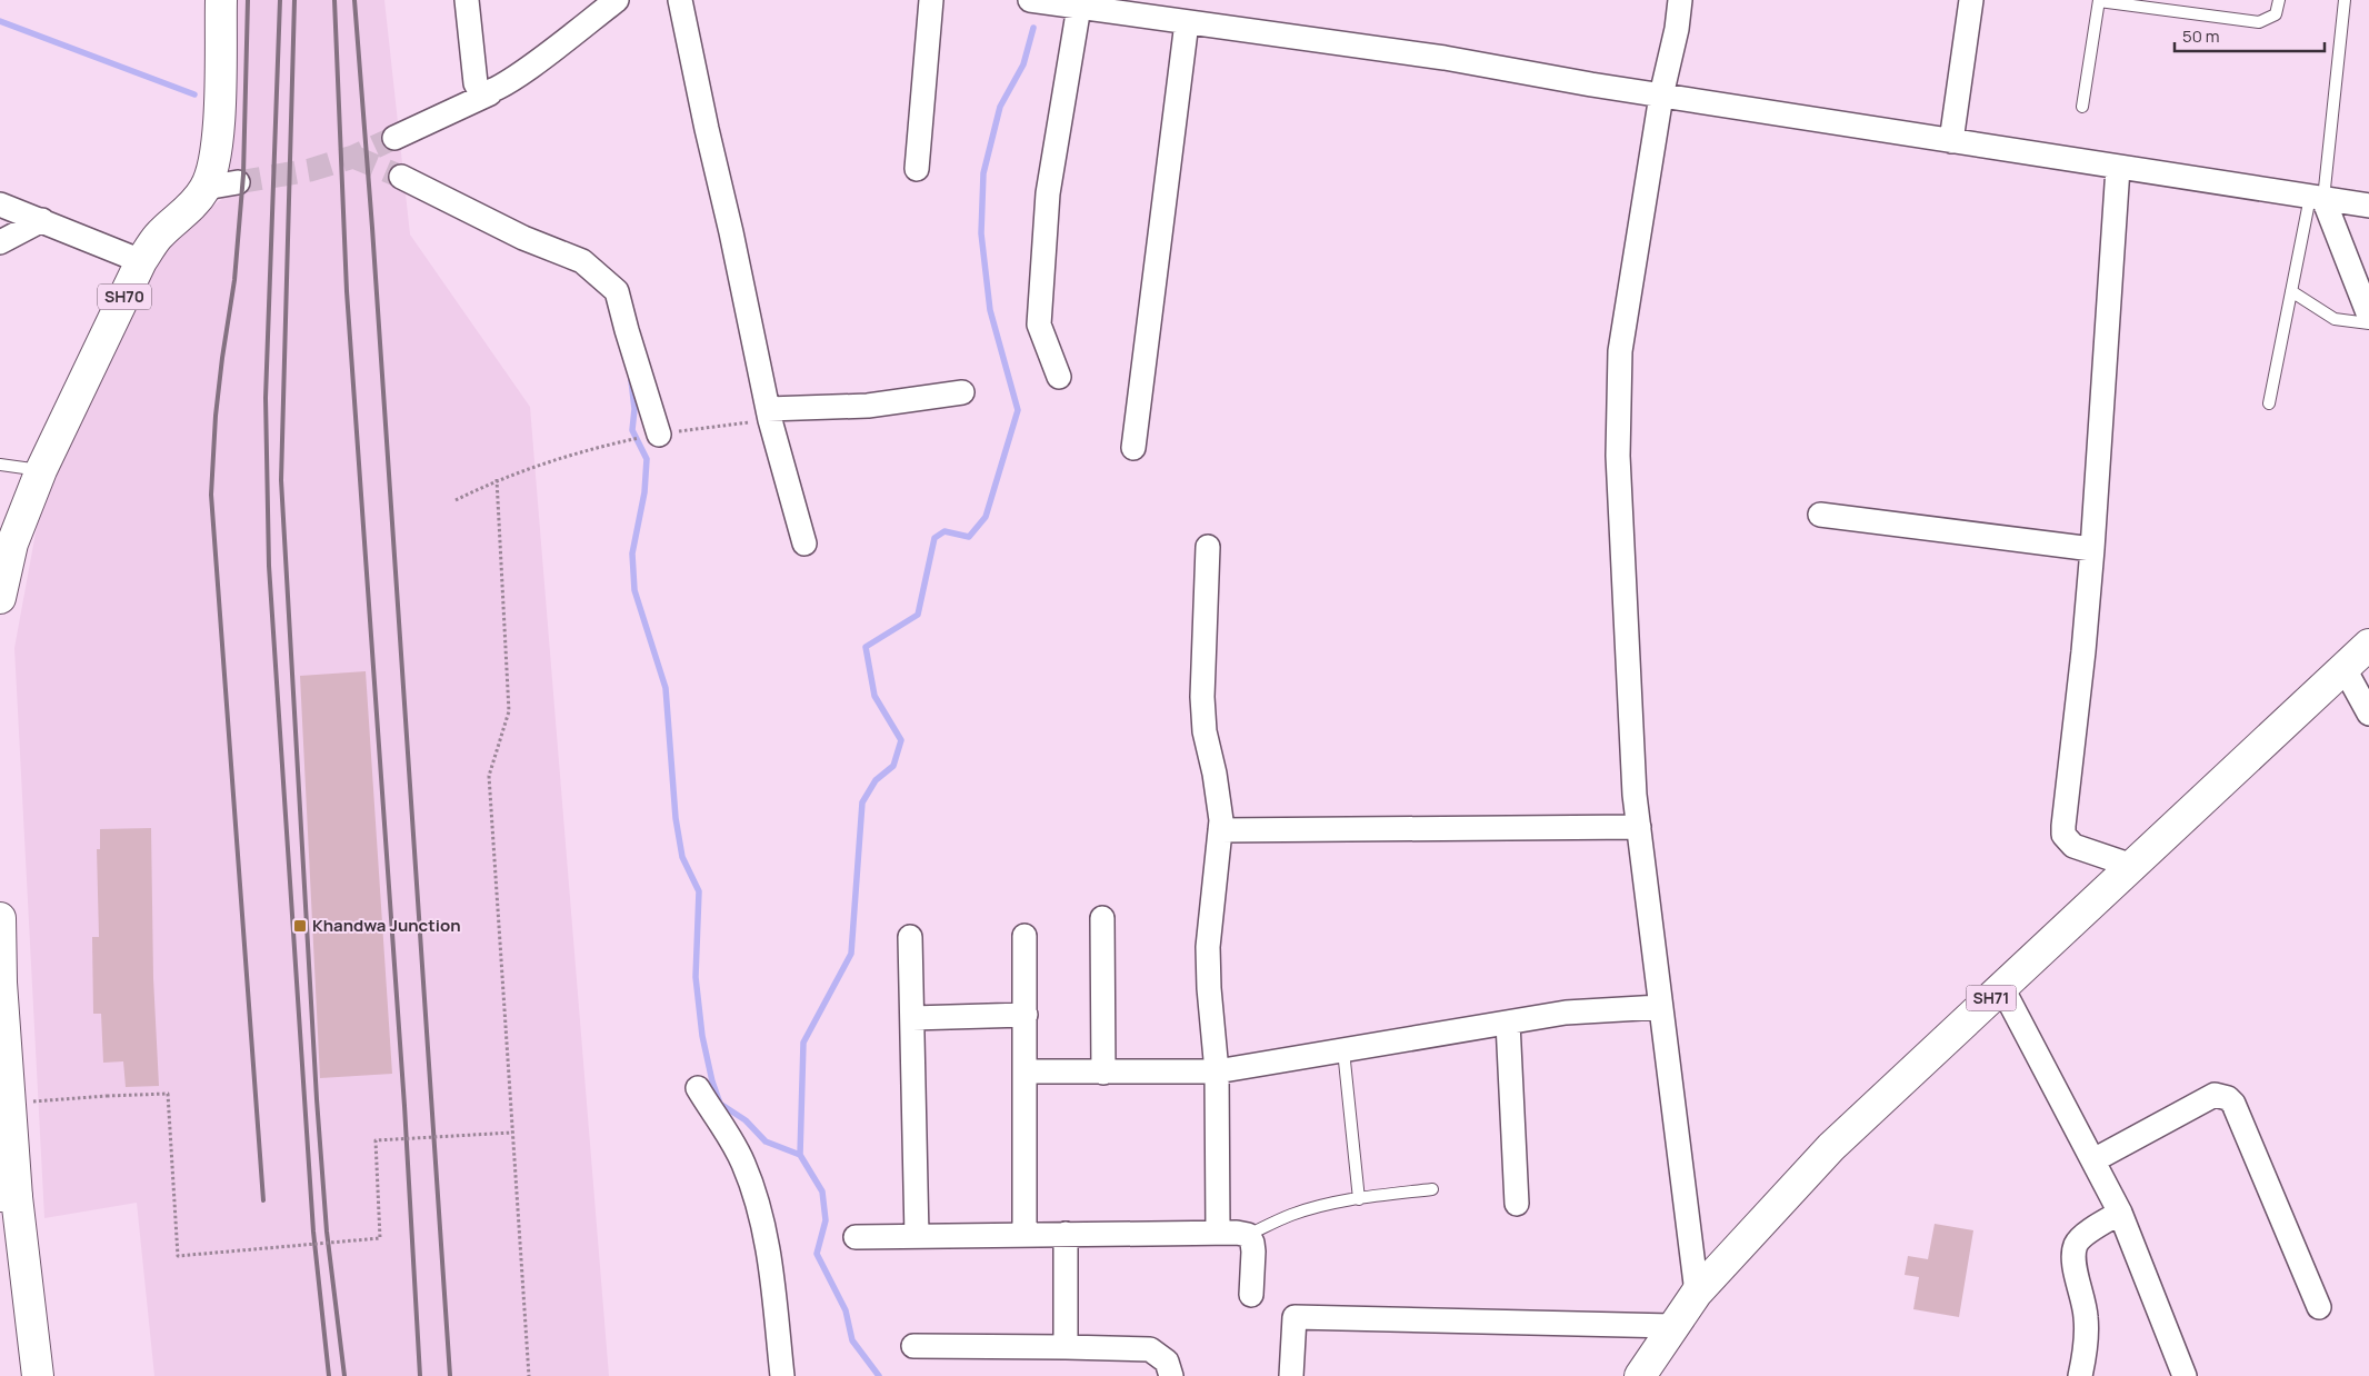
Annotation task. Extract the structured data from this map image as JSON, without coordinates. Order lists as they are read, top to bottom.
{
  "streets": {
    "main road": ["SH70", "SH71"]
  },
  "places": {
    "transit": ["Khandwa Junction"]
  },
  "scale_bar": "50 m"
}
